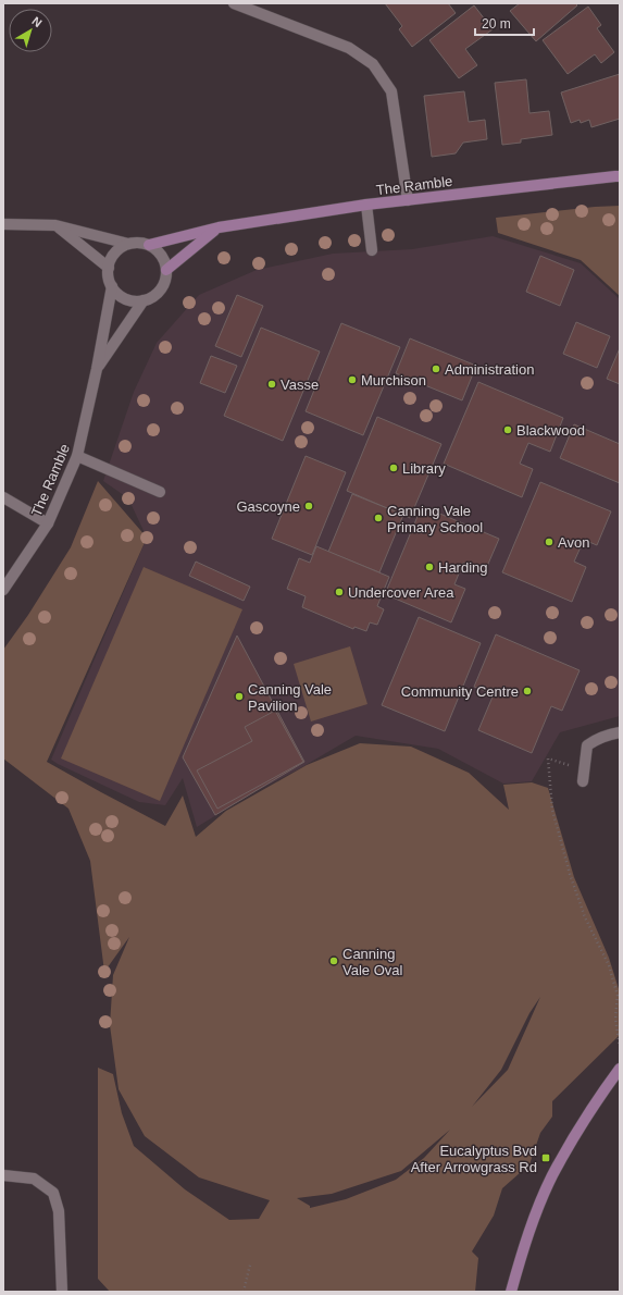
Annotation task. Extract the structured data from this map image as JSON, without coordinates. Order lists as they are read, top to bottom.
{
  "streets": {
    "street": ["The Ramble"]
  },
  "places": {
    "other": [
      "Administration",
      "Murchison",
      "Vasse",
      "Blackwood",
      "Library",
      "Gascoyne",
      "Canning Vale Primary School",
      "Avon",
      "Harding",
      "Undercover Area",
      "Community Centre",
      "Canning Vale Pavilion",
      "Canning Vale Oval"
    ],
    "transit": ["Eucalyptus Bvd After Arrowgrass Rd"]
  },
  "scale_bar": "20 m",
  "north": "top right"
}
